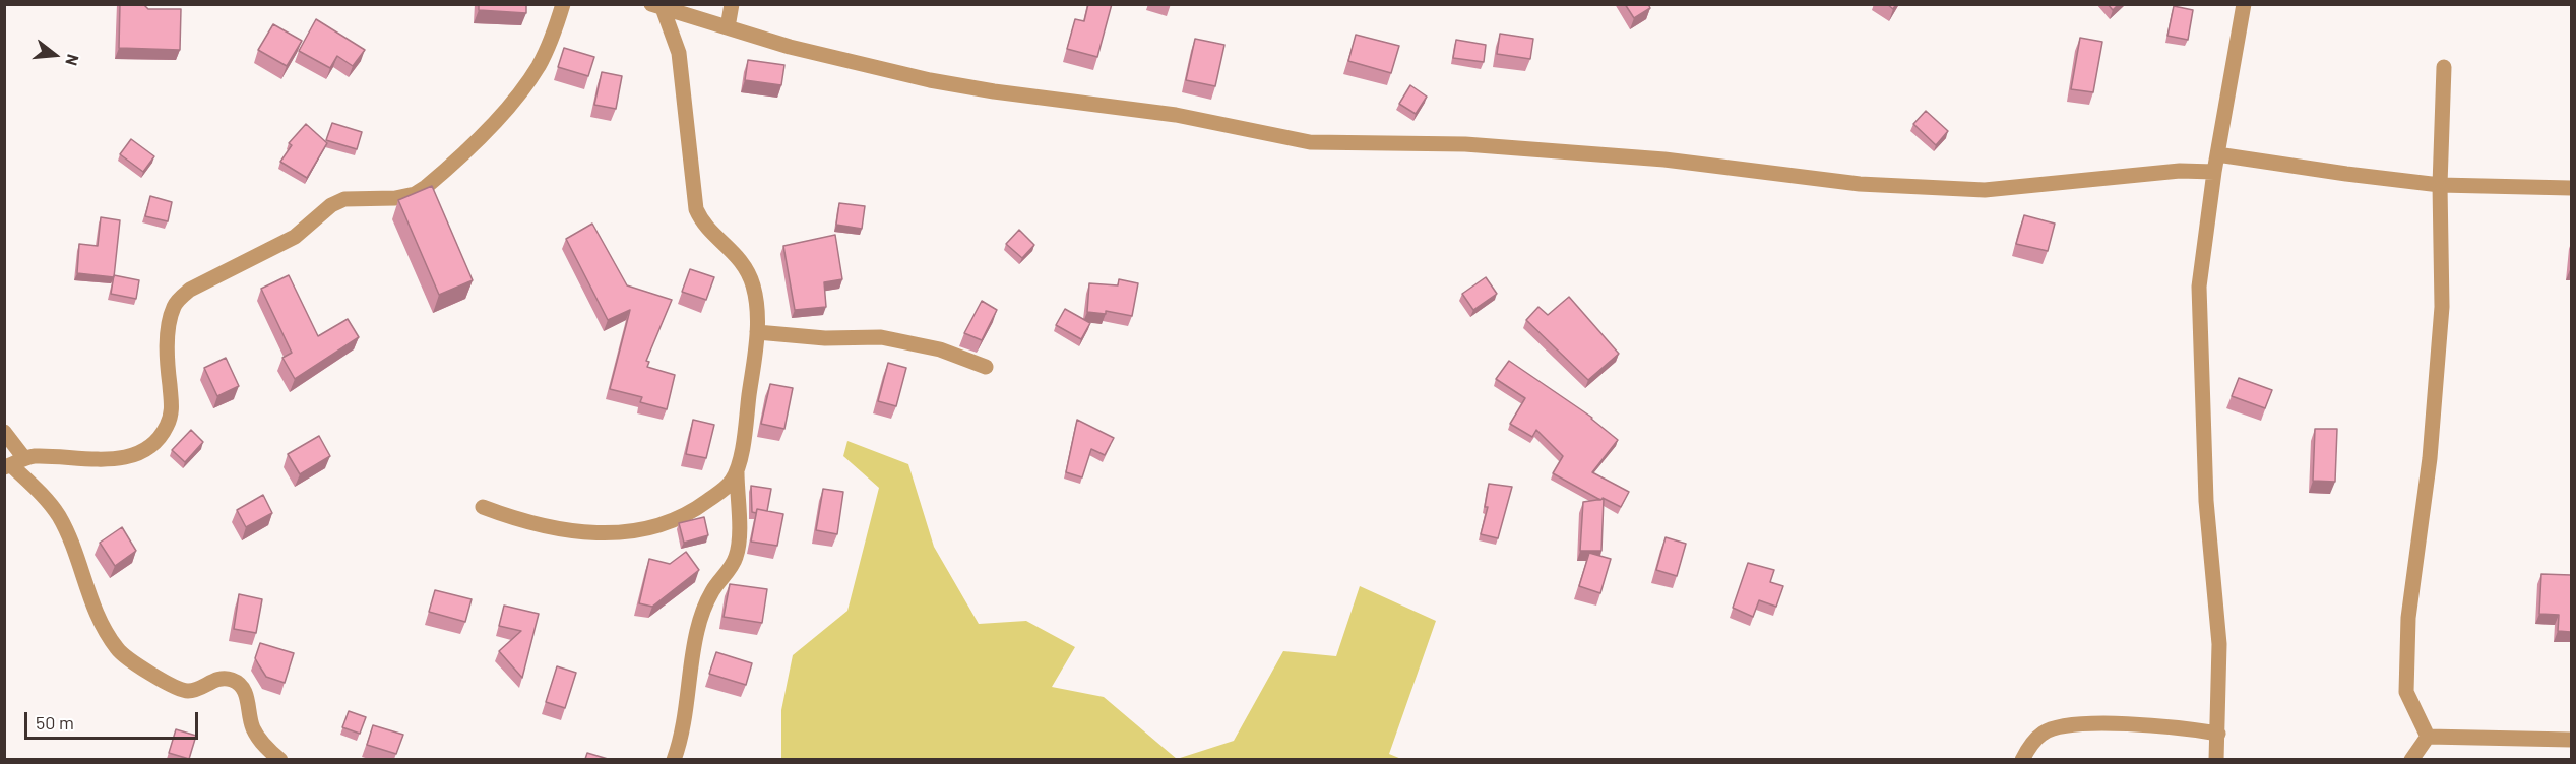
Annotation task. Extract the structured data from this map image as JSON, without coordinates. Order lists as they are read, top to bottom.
{
  "scale_bar": "50 m",
  "north": "right"
}
